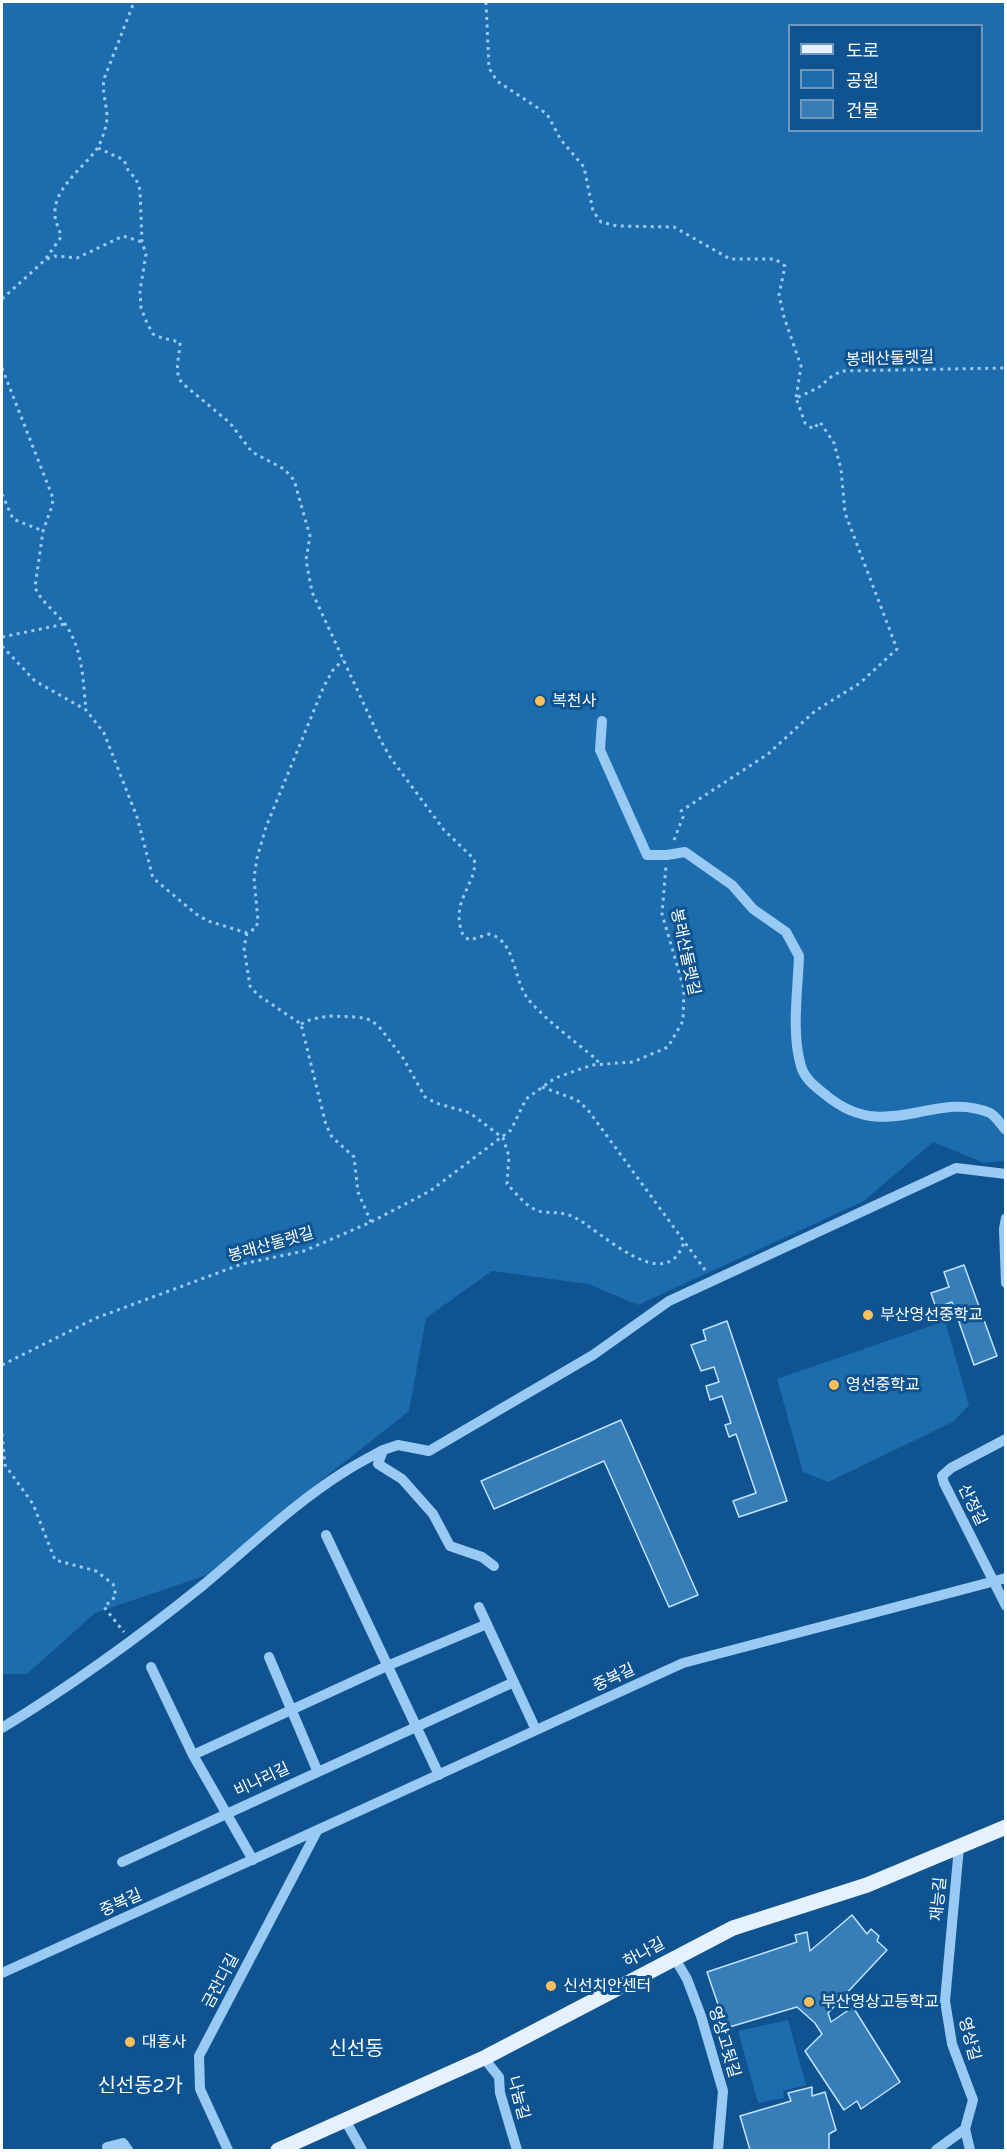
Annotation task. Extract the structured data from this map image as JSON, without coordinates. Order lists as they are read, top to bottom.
{
  "streets": {
    "main road": ["하나길"],
    "street": [
      "산정길",
      "중복길",
      "비나리길",
      "재능길",
      "금잔디길",
      "영상길",
      "영상고뒷길",
      "나눔길"
    ],
    "path": ["봉래산둘렛길"]
  },
  "crossings": [
    ["산정길", "중복길"],
    ["중복길", "금잔디길"],
    ["재능길", "하나길"],
    ["재능길", "영상길"],
    ["하나길", "영상고뒷길"],
    ["하나길", "나눔길"]
  ],
  "districts": ["신선동", "신선동2가"],
  "places": [
    "복천사",
    "부산영선중학교",
    "영선중학교",
    "신선치안센터",
    "부산영상고등학교",
    "대흥사"
  ],
  "legend": ["도로", "공원", "건물"]
}
